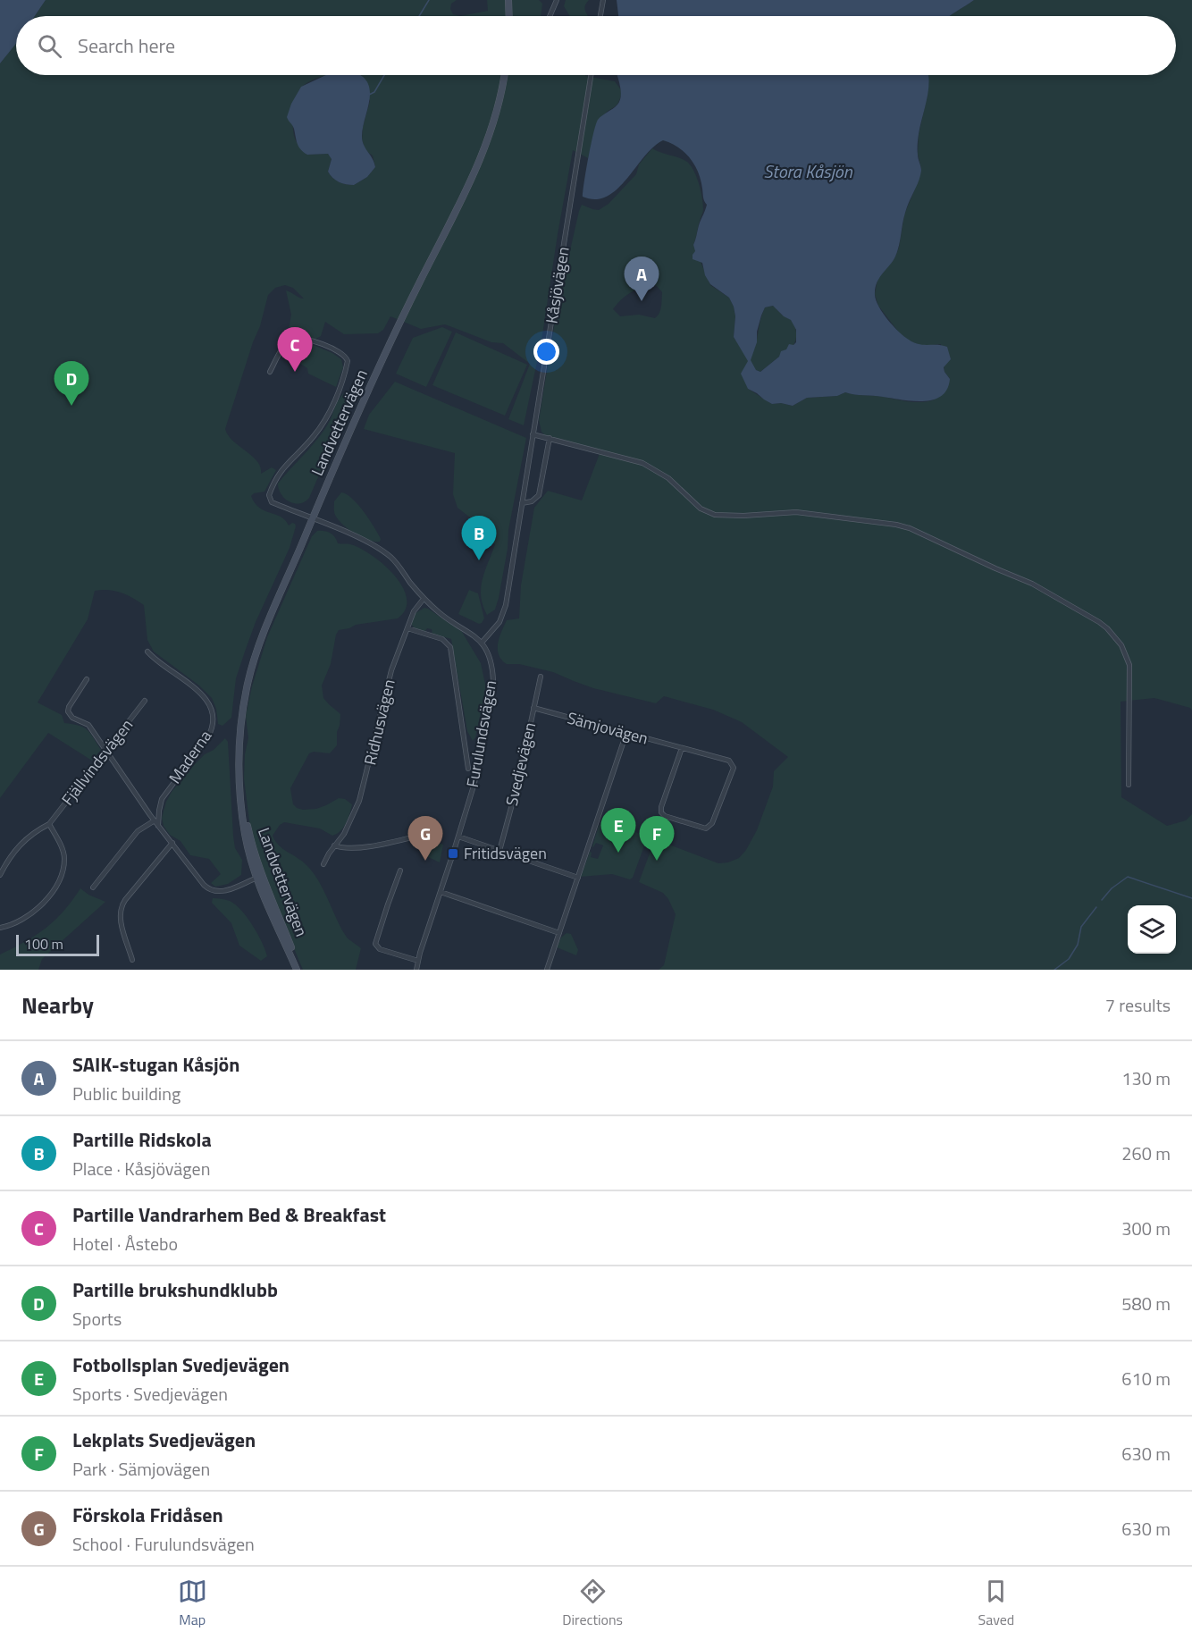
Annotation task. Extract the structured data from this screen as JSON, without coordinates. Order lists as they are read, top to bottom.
{
  "streets": {
    "street": [
      "Kåsjövägen",
      "Landvettervägen",
      "Ridhusvägen",
      "Sämjovägen",
      "Furulundsvägen",
      "Maderna",
      "Fjällvindsvägen",
      "Svedjevägen"
    ]
  },
  "crossings": [
    ["Kåsjövägen", "Furulundsvägen"],
    ["Landvettervägen", "Furulundsvägen"],
    ["Ridhusvägen", "Furulundsvägen"],
    ["Sämjovägen", "Svedjevägen"]
  ],
  "water": ["Stora Kåsjön"],
  "places": {
    "transit": ["Fritidsvägen"]
  },
  "scale_bar": "100 m",
  "page": {
    "search": "Search here",
    "pins": [
      "A",
      "C",
      "D",
      "B",
      "E",
      "F",
      "G"
    ],
    "scale": "100 m",
    "heading": ["Nearby", "7 results"],
    "list": [
      {
        "mark": "A",
        "name": "SAIK-stugan Kåsjön",
        "note": "Public building",
        "value": "130 m"
      },
      {
        "mark": "B",
        "name": "Partille Ridskola",
        "note": "Place · Kåsjövägen",
        "value": "260 m"
      },
      {
        "mark": "C",
        "name": "Partille Vandrarhem Bed & Breakfast",
        "note": "Hotel · Åstebo",
        "value": "300 m"
      },
      {
        "mark": "D",
        "name": "Partille brukshundklubb",
        "note": "Sports",
        "value": "580 m"
      },
      {
        "mark": "E",
        "name": "Fotbollsplan Svedjevägen",
        "note": "Sports · Svedjevägen",
        "value": "610 m"
      },
      {
        "mark": "F",
        "name": "Lekplats Svedjevägen",
        "note": "Park · Sämjovägen",
        "value": "630 m"
      },
      {
        "mark": "G",
        "name": "Förskola Fridåsen",
        "note": "School · Furulundsvägen",
        "value": "630 m"
      }
    ],
    "nav": ["Map", "Directions", "Saved"]
  }
}
